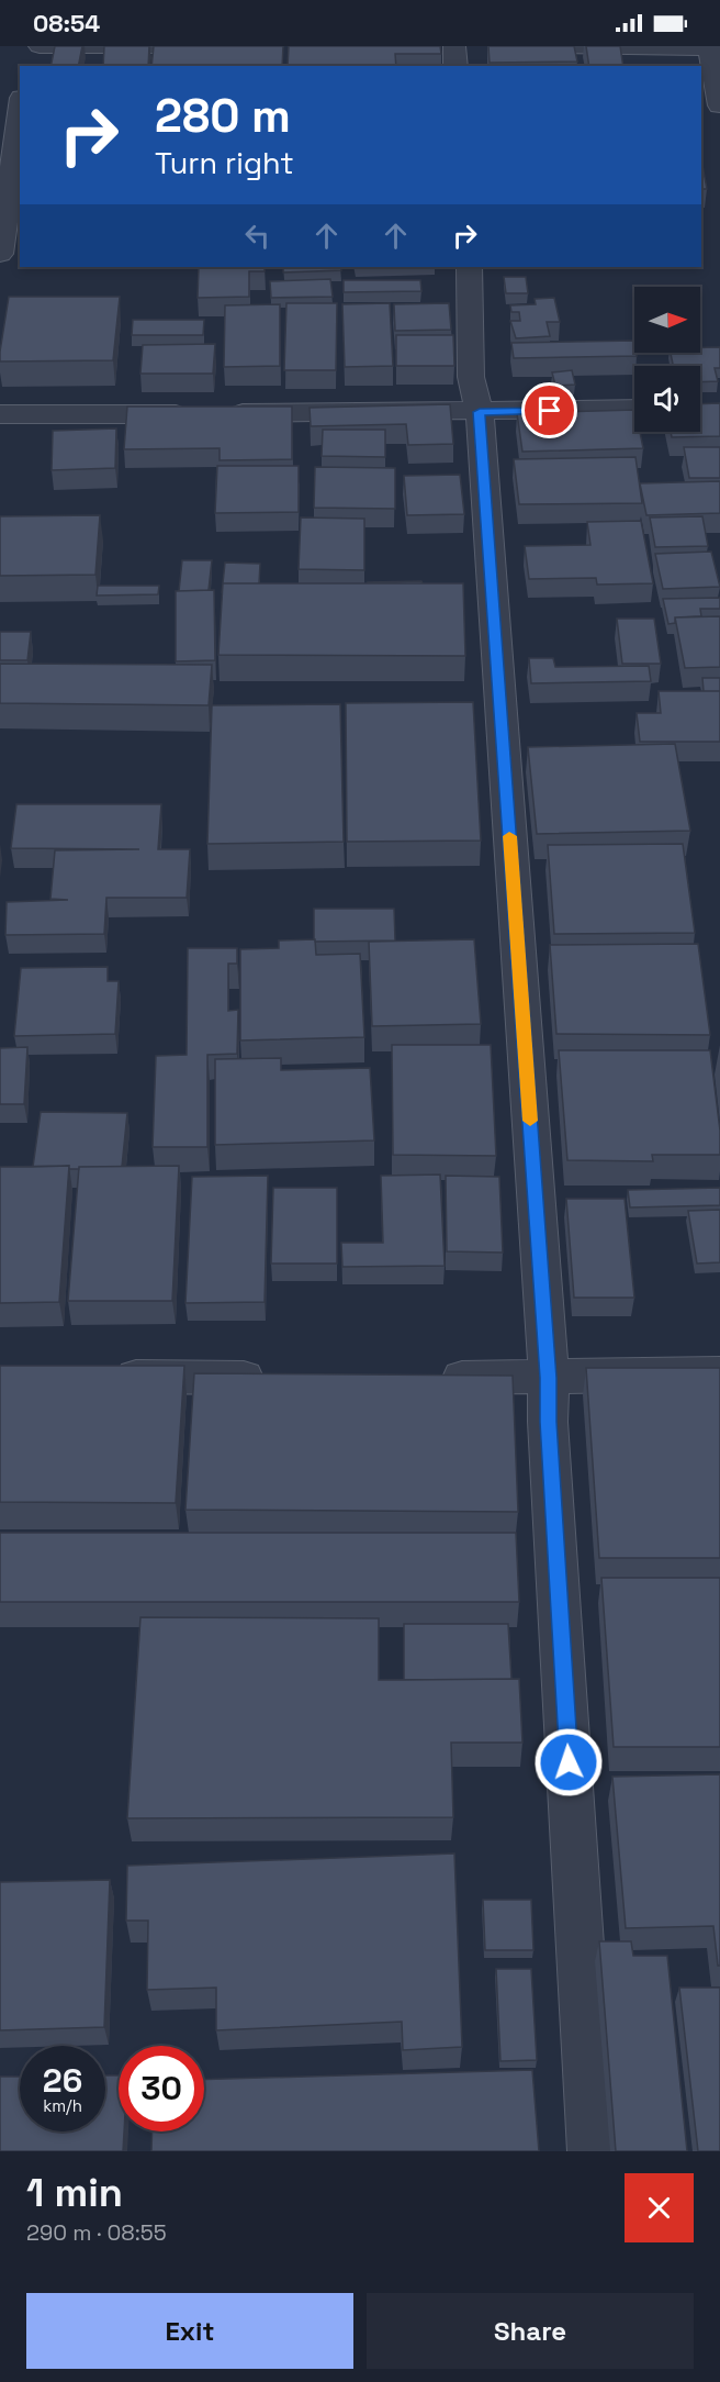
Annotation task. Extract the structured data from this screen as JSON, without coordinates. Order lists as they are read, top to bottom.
{
  "north": "right",
  "page": {
    "status": "08:54",
    "turn": ["280 m", "Turn right"],
    "speed": "26 km/h",
    "limit": "30",
    "heading": ["1 min", "290 m · 08:55"],
    "buttons": ["Exit", "Share"]
  }
}
